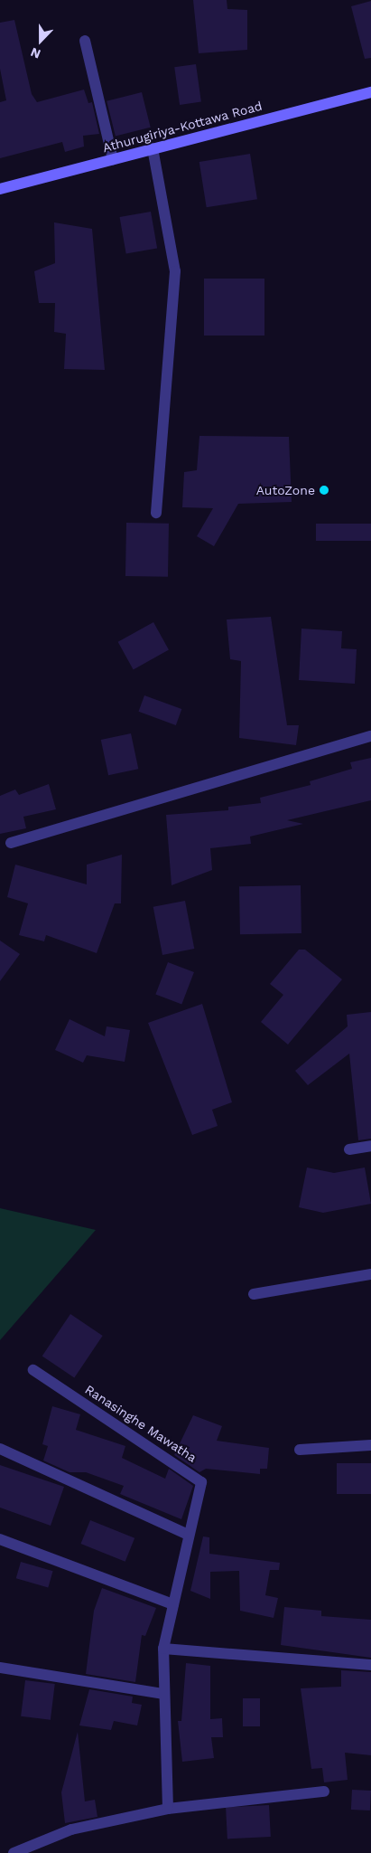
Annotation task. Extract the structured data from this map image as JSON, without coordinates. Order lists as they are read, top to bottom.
{
  "streets": {
    "main road": ["Athurugiriya-Kottawa Road"],
    "street": ["Ranasinghe Mawatha"]
  },
  "places": ["AutoZone"],
  "north": "bottom"
}
